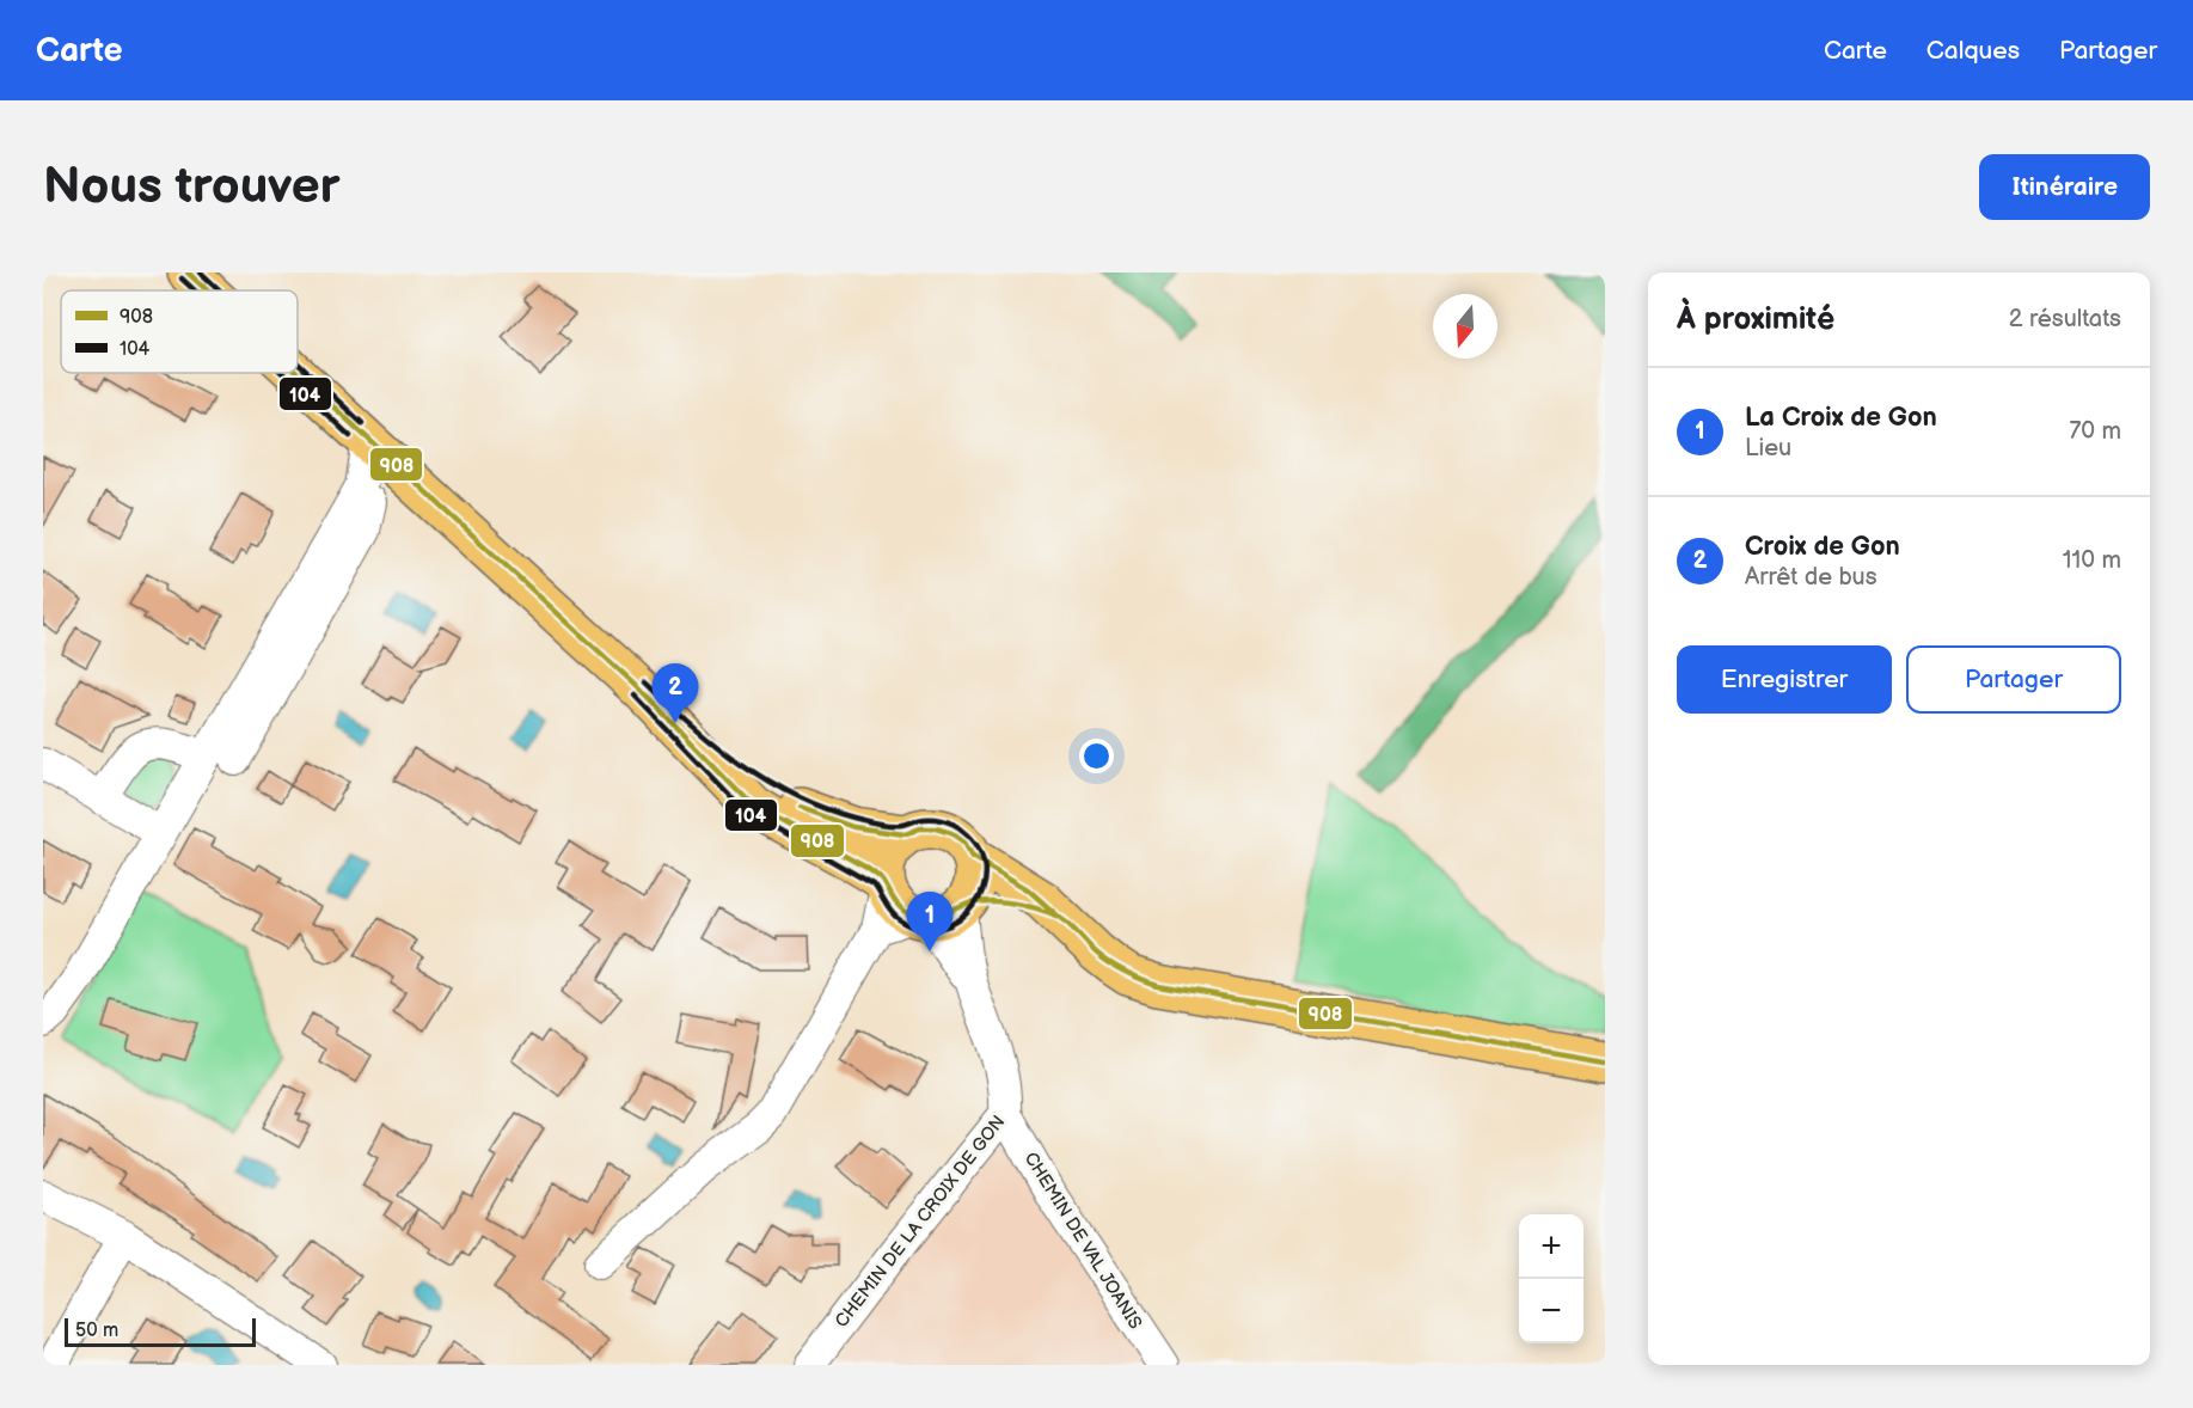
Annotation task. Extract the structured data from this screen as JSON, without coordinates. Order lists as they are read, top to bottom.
{
  "streets": {
    "street": ["CHEMIN DE LA CROIX DE GON", "CHEMIN DE VAL JOANIS"]
  },
  "crossings": [
    ["CHEMIN DE LA CROIX DE GON", "CHEMIN DE VAL JOANIS"]
  ],
  "lines": ["transit line 908", "transit line 104"],
  "legend": ["908", "104"],
  "scale_bar": "50 m",
  "north": "bottom",
  "page": {
    "header": "Carte",
    "nav": ["Carte", "Calques", "Partager"],
    "buttons": [
      "Itinéraire",
      ["Enregistrer", "Partager"]
    ],
    "title": "Nous trouver",
    "heading": ["À proximité", "2 résultats"],
    "list": [
      {
        "mark": "1",
        "name": "La Croix de Gon",
        "note": "Lieu",
        "value": "70 m"
      },
      {
        "mark": "2",
        "name": "Croix de Gon",
        "note": "Arrêt de bus",
        "value": "110 m"
      }
    ],
    "pins": ["2", "1"],
    "map_buttons": ["+", "−"],
    "scale": "50 m"
  }
}
